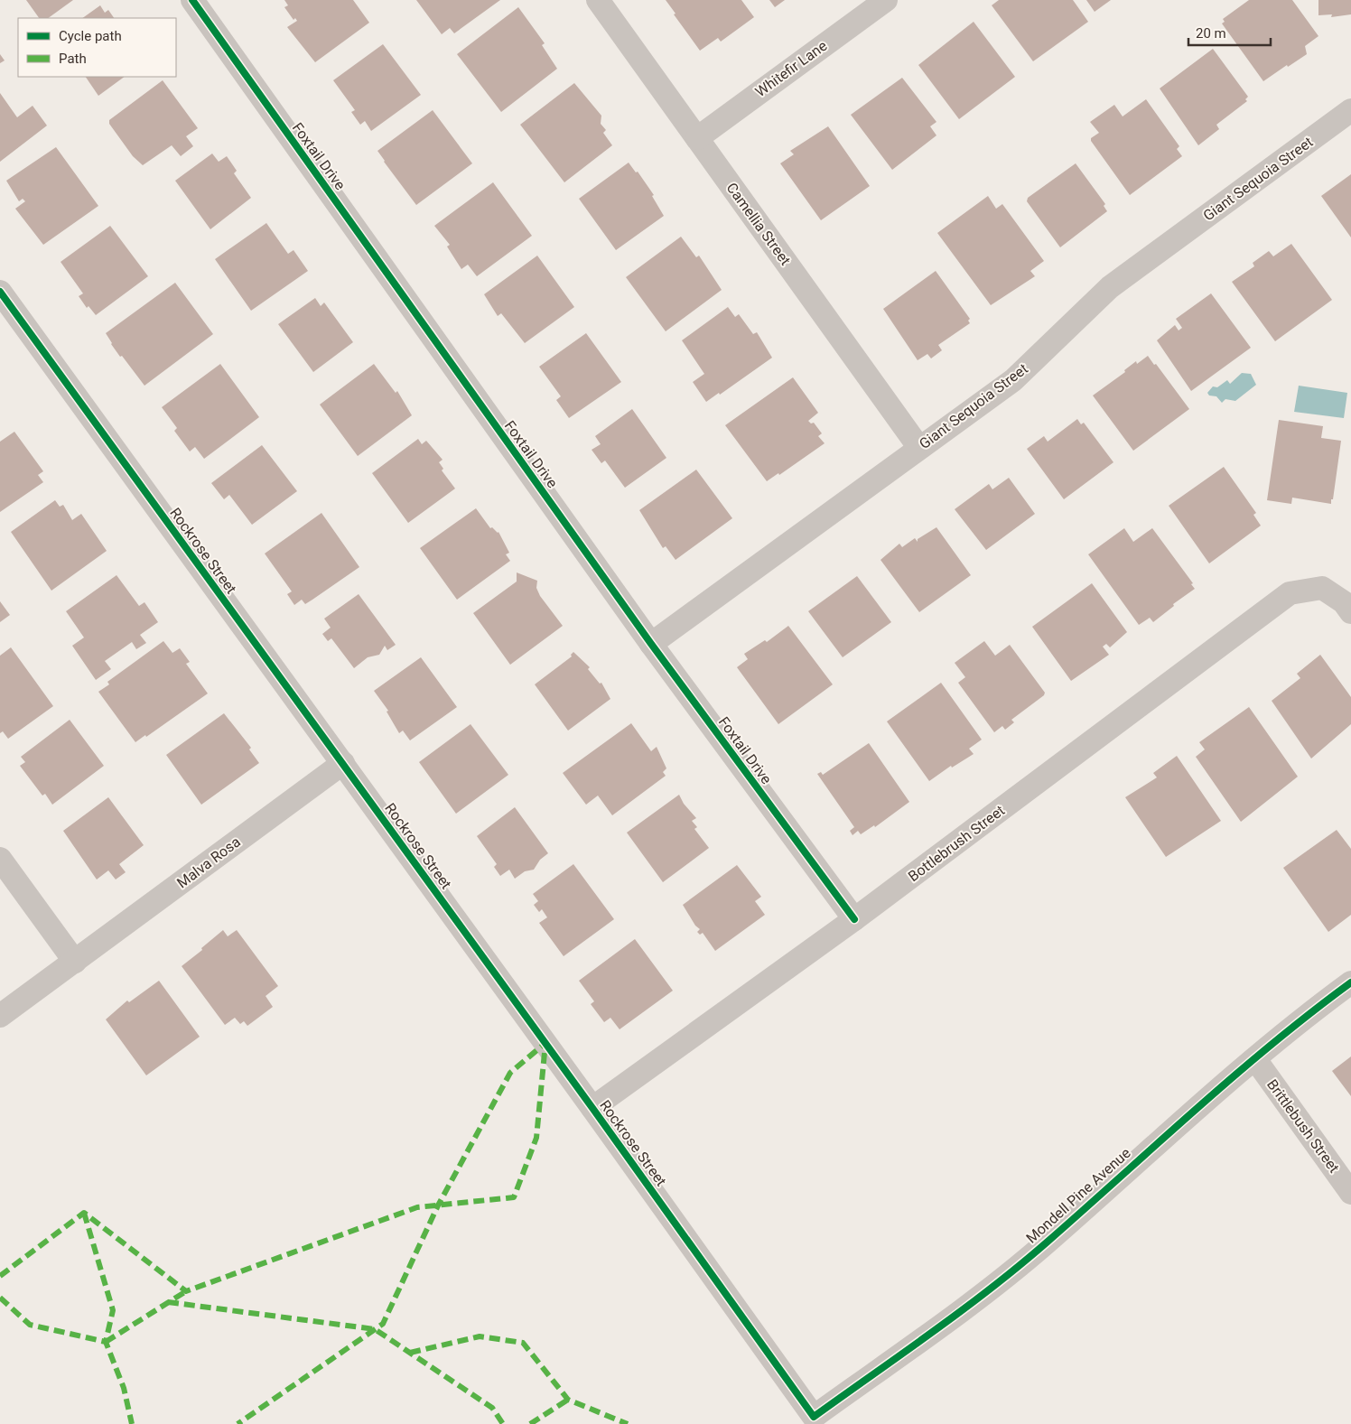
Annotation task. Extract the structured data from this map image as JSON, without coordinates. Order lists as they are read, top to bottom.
{
  "streets": {
    "street": [
      "Whitefir Lane",
      "Foxtail Drive",
      "Giant Sequoia Street",
      "Camellia Street",
      "Rockrose Street",
      "Bottlebrush Street",
      "Malva Rosa",
      "Brittlebush Street",
      "Mondell Pine Avenue"
    ]
  },
  "crossings": [
    ["Whitefir Lane", "Camellia Street"],
    ["Foxtail Drive", "Giant Sequoia Street"],
    ["Foxtail Drive", "Bottlebrush Street"],
    ["Giant Sequoia Street", "Camellia Street"],
    ["Rockrose Street", "Bottlebrush Street"],
    ["Rockrose Street", "Malva Rosa"],
    ["Rockrose Street", "Mondell Pine Avenue"],
    ["Brittlebush Street", "Mondell Pine Avenue"]
  ],
  "legend": ["Cycle path", "Path"],
  "scale_bar": "20 m"
}
